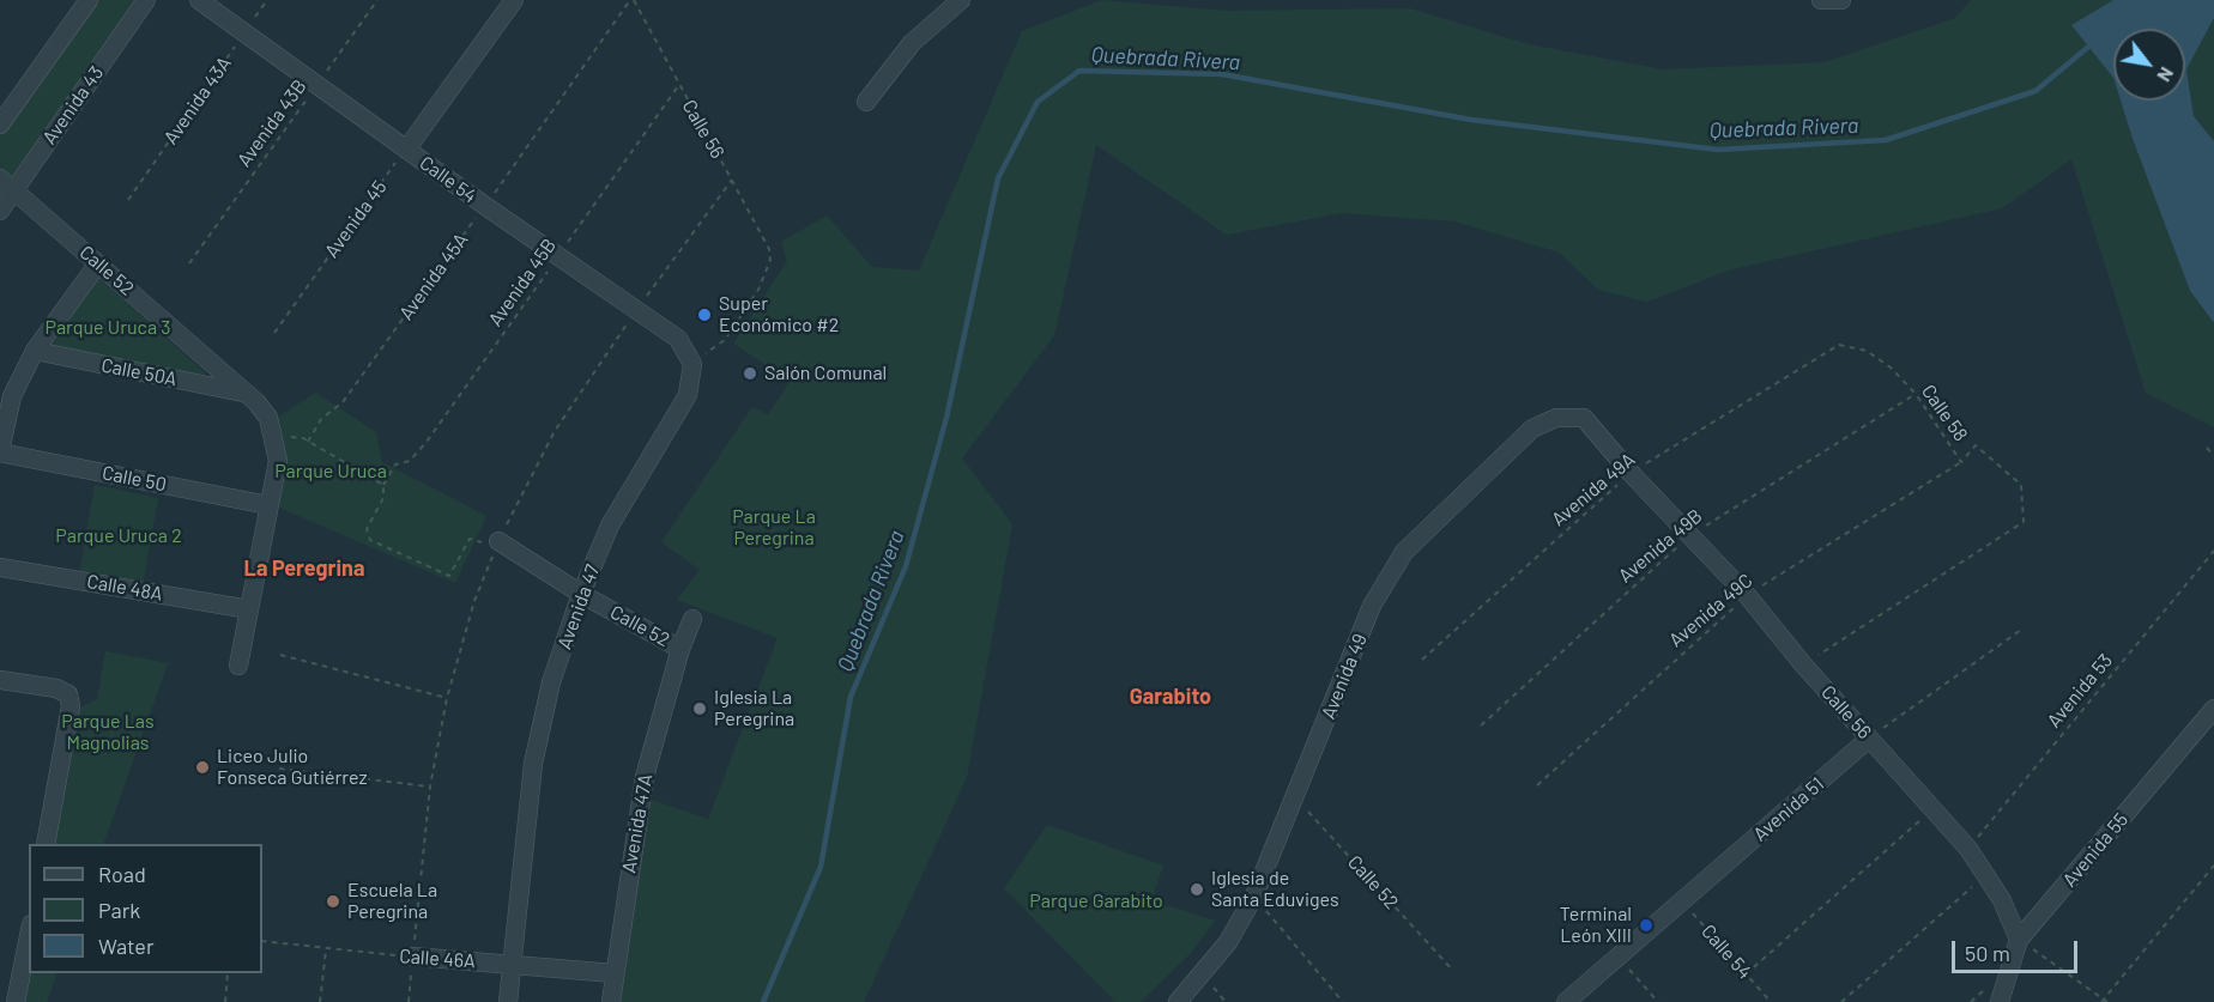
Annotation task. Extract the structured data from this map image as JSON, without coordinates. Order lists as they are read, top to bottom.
{
  "streets": {
    "street": [
      "Avenida 43",
      "Calle 56",
      "Calle 54",
      "Calle 52",
      "Calle 50A",
      "Calle 50",
      "Calle 48A",
      "Avenida 47",
      "Avenida 49",
      "Avenida 51",
      "Avenida 47A",
      "Avenida 55",
      "Calle 46A"
    ],
    "path": [
      "Avenida 43A",
      "Avenida 43B",
      "Avenida 45",
      "Avenida 45A",
      "Avenida 45B",
      "Calle 58",
      "Avenida 49A",
      "Avenida 49B",
      "Avenida 49C",
      "Avenida 53"
    ]
  },
  "crossings": [
    ["Avenida 43A", "Calle 54"],
    ["Avenida 43", "Calle 52"],
    ["Avenida 43B", "Calle 54"],
    ["Calle 56", "Calle 54"],
    ["Calle 56", "Avenida 45A"],
    ["Calle 56", "Avenida 45B"],
    ["Calle 56", "Calle 58"],
    ["Calle 56", "Avenida 49A"],
    ["Calle 56", "Avenida 49B"],
    ["Calle 56", "Avenida 47"],
    ["Calle 56", "Avenida 49C"],
    ["Calle 56", "Avenida 49"],
    ["Calle 56", "Avenida 53"],
    ["Calle 56", "Avenida 51"],
    ["Calle 56", "Avenida 55"],
    ["Calle 54", "Avenida 45"],
    ["Calle 54", "Avenida 45A"],
    ["Calle 54", "Avenida 45B"],
    ["Calle 54", "Avenida 47"],
    ["Calle 54", "Avenida 51"],
    ["Calle 52", "Calle 50A"],
    ["Calle 52", "Avenida 47"],
    ["Calle 52", "Avenida 49"],
    ["Calle 52", "Avenida 47A"],
    ["Calle 58", "Avenida 49A"],
    ["Calle 58", "Avenida 49B"],
    ["Calle 58", "Avenida 49C"],
    ["Avenida 47", "Calle 46A"],
    ["Avenida 47A", "Calle 46A"]
  ],
  "districts": ["La Peregrina", "Garabito"],
  "water": ["Quebrada Rivera"],
  "parks": [
    "Parque Uruca 3",
    "Parque Uruca",
    "Parque La Peregrina",
    "Parque Uruca 2",
    "Parque Las Magnolias",
    "Parque Garabito"
  ],
  "places": [
    "Super Económico #2",
    "Salón Comunal",
    "Iglesia La Peregrina",
    "Liceo Julio Fonseca Gutiérrez",
    "Iglesia de Santa Eduviges",
    "Escuela La Peregrina",
    "Terminal León XIII"
  ],
  "legend": ["Road", "Park", "Water"],
  "scale_bar": "50 m",
  "north": "bottom right"
}
